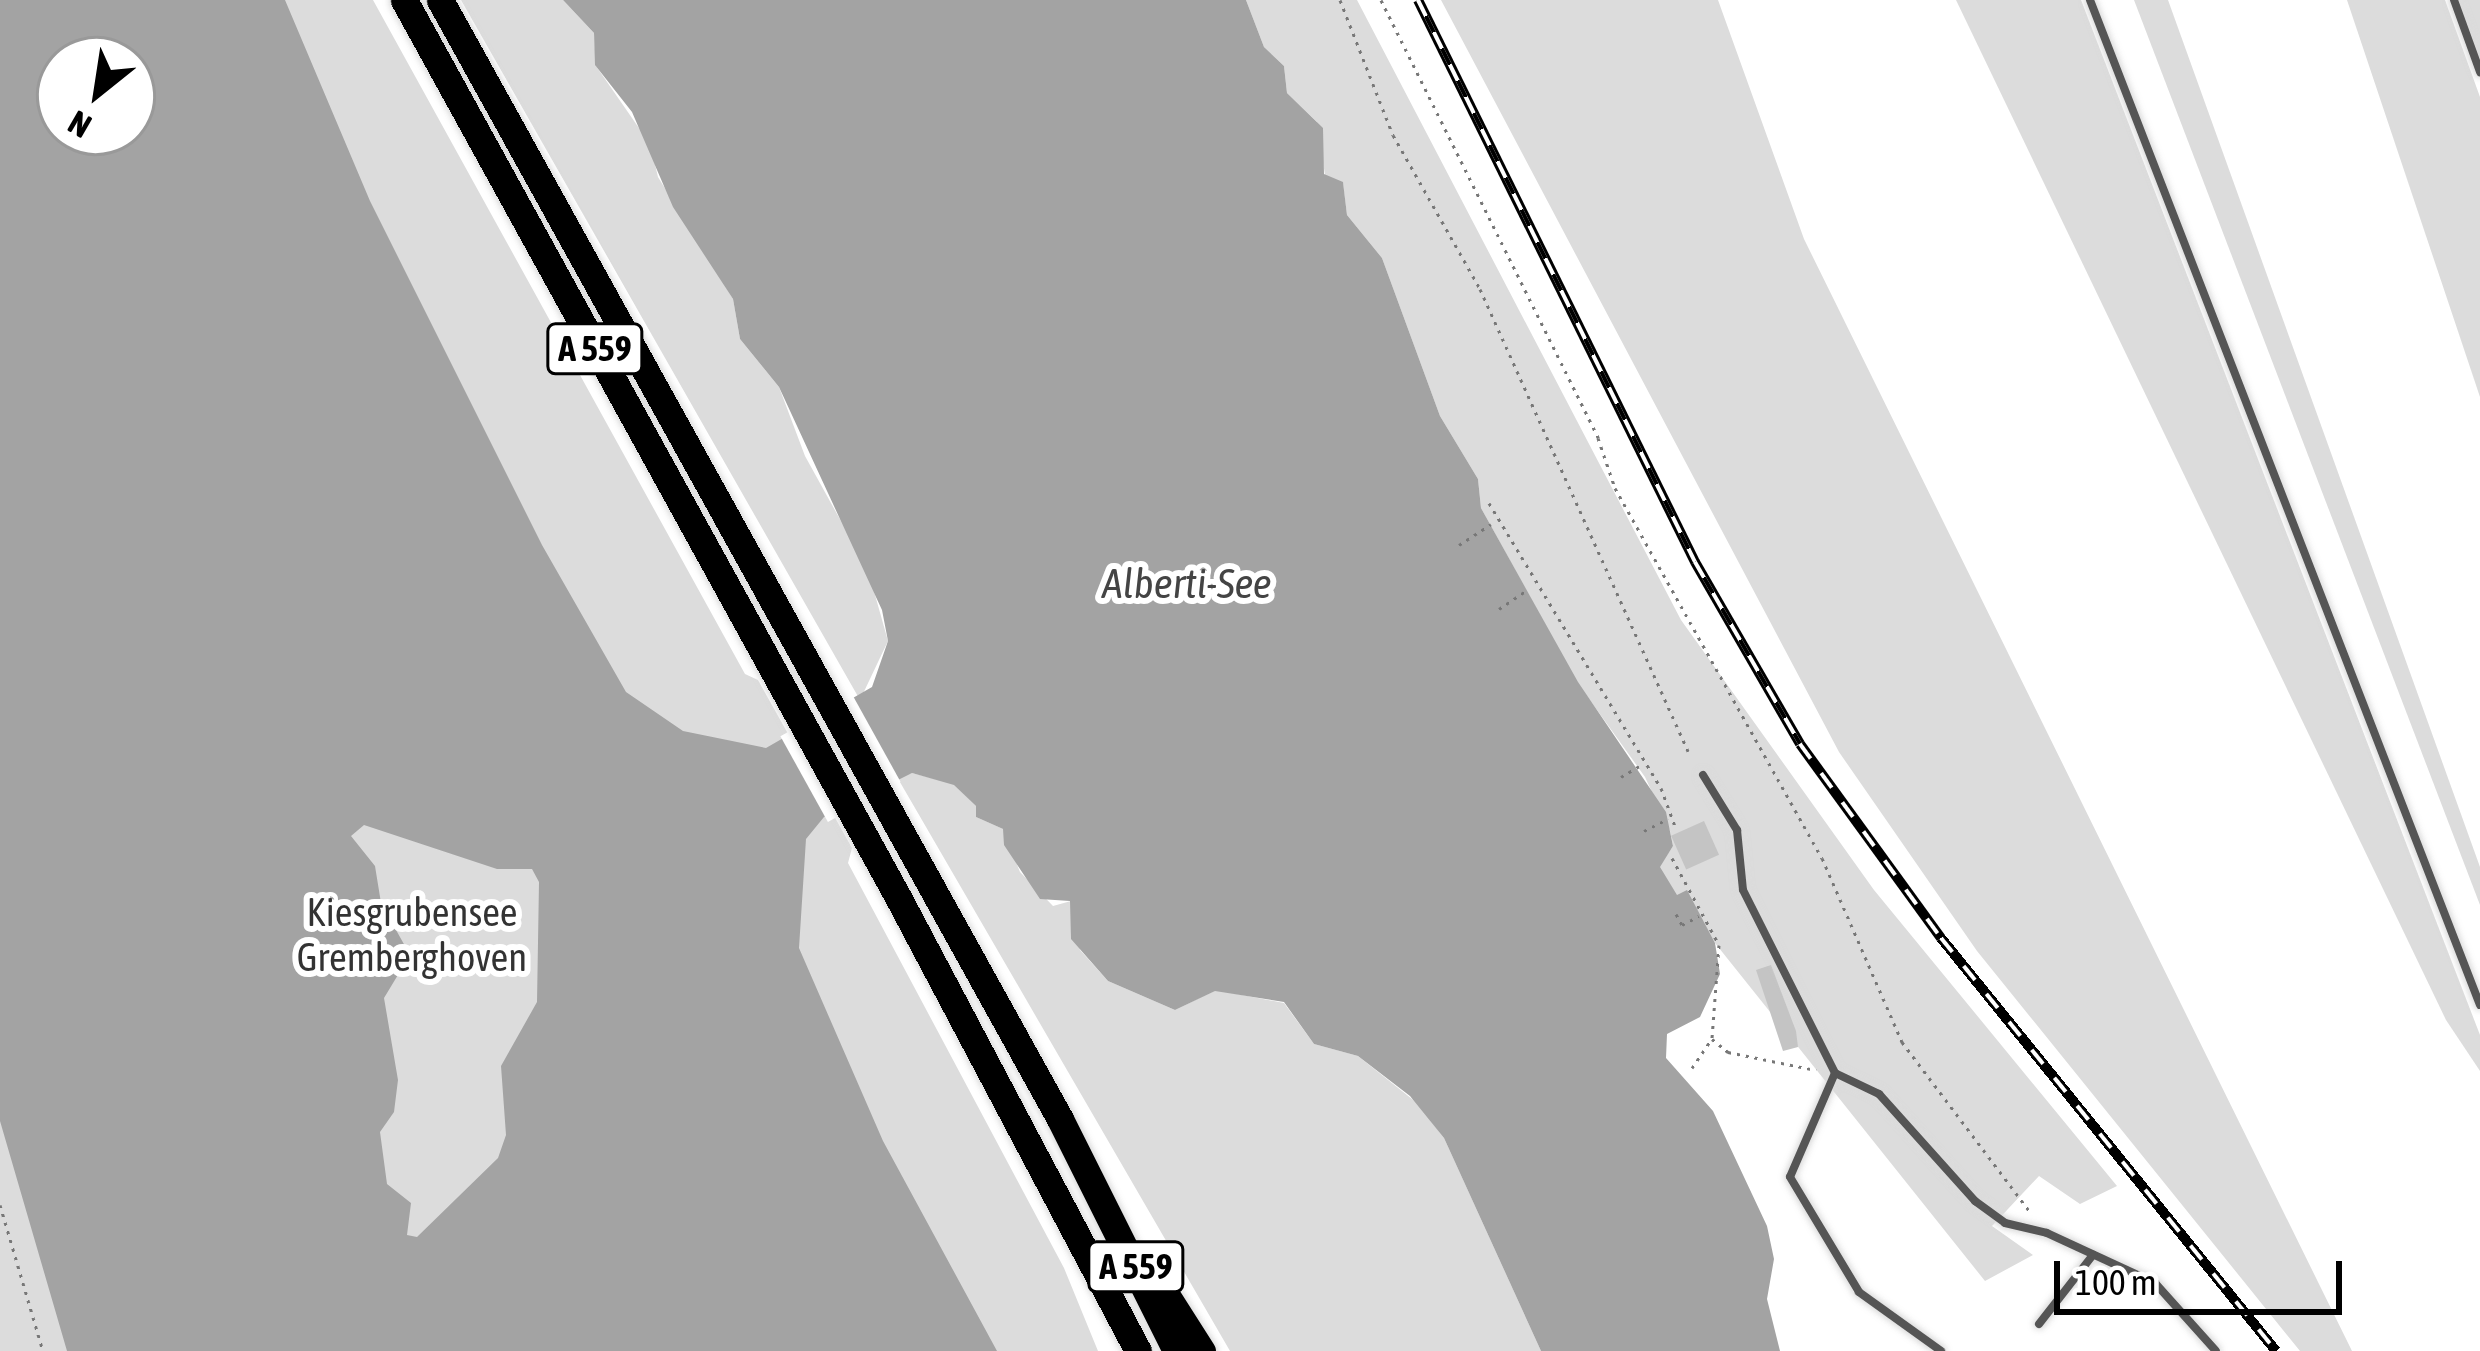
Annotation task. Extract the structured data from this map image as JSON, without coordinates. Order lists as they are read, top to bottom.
{
  "streets": {
    "highway": ["A 559"]
  },
  "water": ["Alberti-See"],
  "parks": ["Kiesgrubensee Gremberghoven"],
  "scale_bar": "100 m",
  "north": "bottom left"
}
